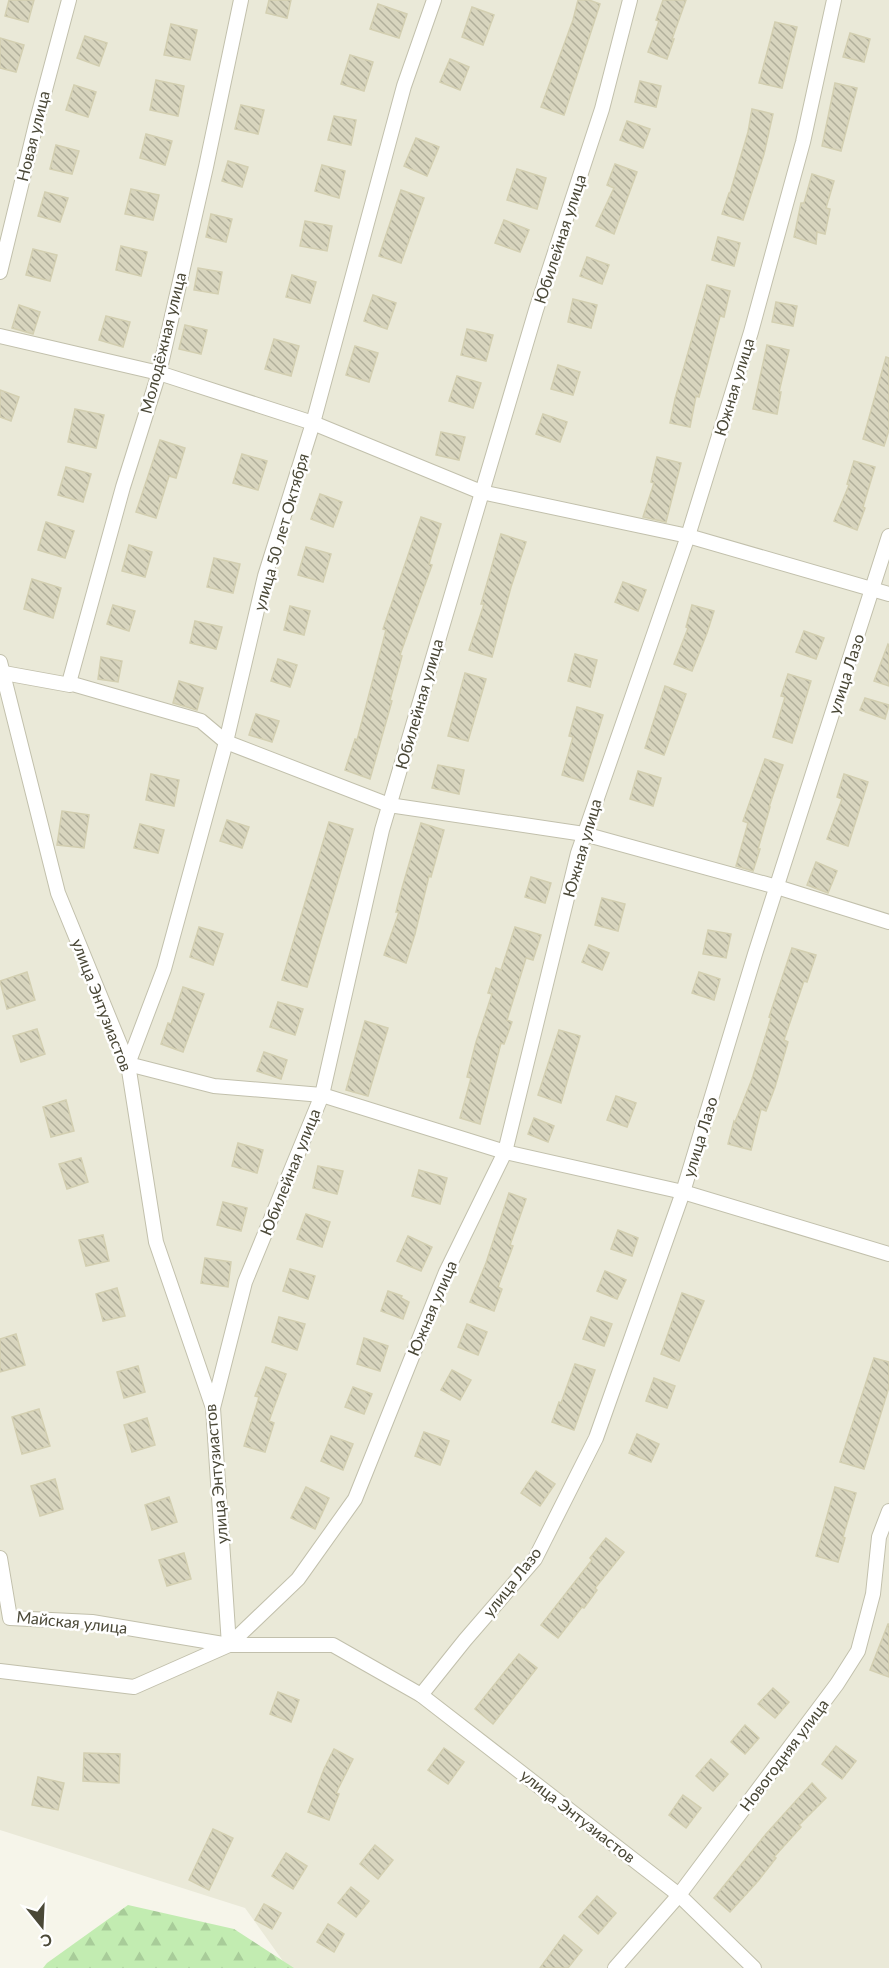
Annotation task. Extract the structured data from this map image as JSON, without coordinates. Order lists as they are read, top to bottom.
{
  "streets": {
    "street": [
      "Новая улица",
      "Юбилейная улица",
      "Молодёжная улица",
      "Южная улица",
      "улица 50 лет Октября",
      "улица Лазо",
      "улица Энтузиастов",
      "Майская улица",
      "Новогодняя улица"
    ]
  },
  "crossings": [
    ["Юбилейная улица", "улица Энтузиастов"],
    ["Южная улица", "улица Энтузиастов"],
    ["Южная улица", "Майская улица"],
    ["улица 50 лет Октября", "улица Энтузиастов"],
    ["улица Лазо", "улица Энтузиастов"],
    ["улица Энтузиастов", "Майская улица"],
    ["улица Энтузиастов", "Новогодняя улица"]
  ],
  "north": "bottom"
}
